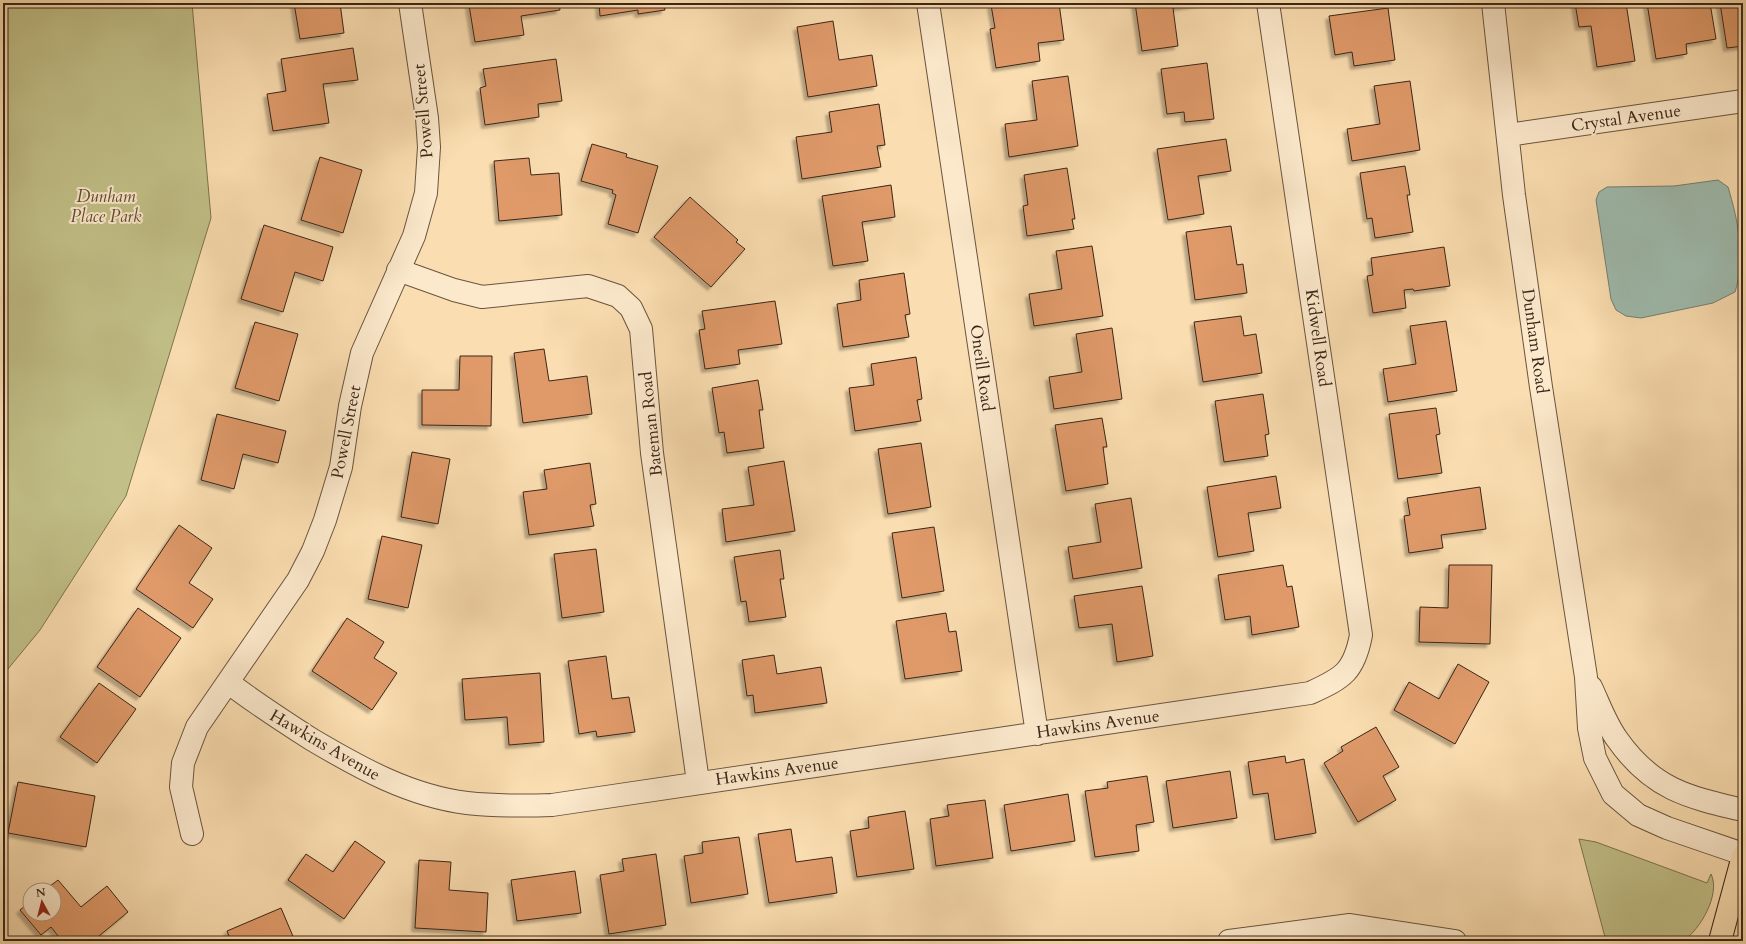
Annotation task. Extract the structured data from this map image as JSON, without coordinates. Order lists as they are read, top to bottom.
{
  "streets": {
    "street": [
      "Powell Street",
      "Crystal Avenue",
      "Kidwell Road",
      "Dunham Road",
      "Oneill Road",
      "Bateman Road",
      "Hawkins Avenue"
    ]
  },
  "crossings": [
    ["Powell Street", "Bateman Road"],
    ["Powell Street", "Hawkins Avenue"],
    ["Crystal Avenue", "Dunham Road"],
    ["Kidwell Road", "Hawkins Avenue"],
    ["Oneill Road", "Hawkins Avenue"],
    ["Bateman Road", "Hawkins Avenue"]
  ],
  "parks": ["Dunham Place Park"],
  "north": "top"
}
